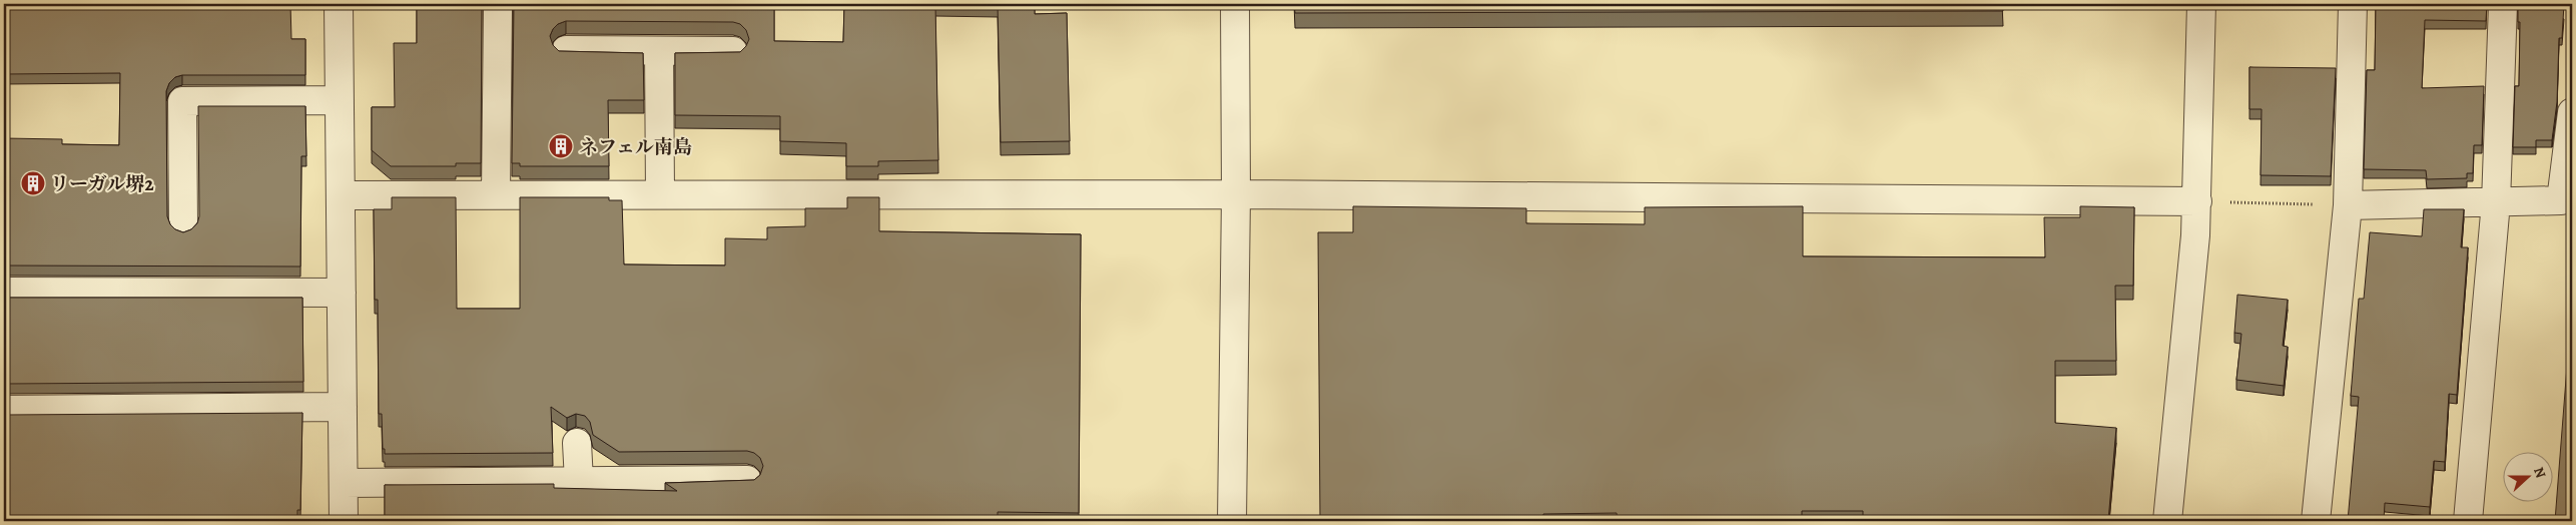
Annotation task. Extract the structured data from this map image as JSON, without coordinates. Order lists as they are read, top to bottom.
{
  "places": {
    "building": ["ネフェル南島", "リーガル堺2"]
  },
  "north": "right"
}
